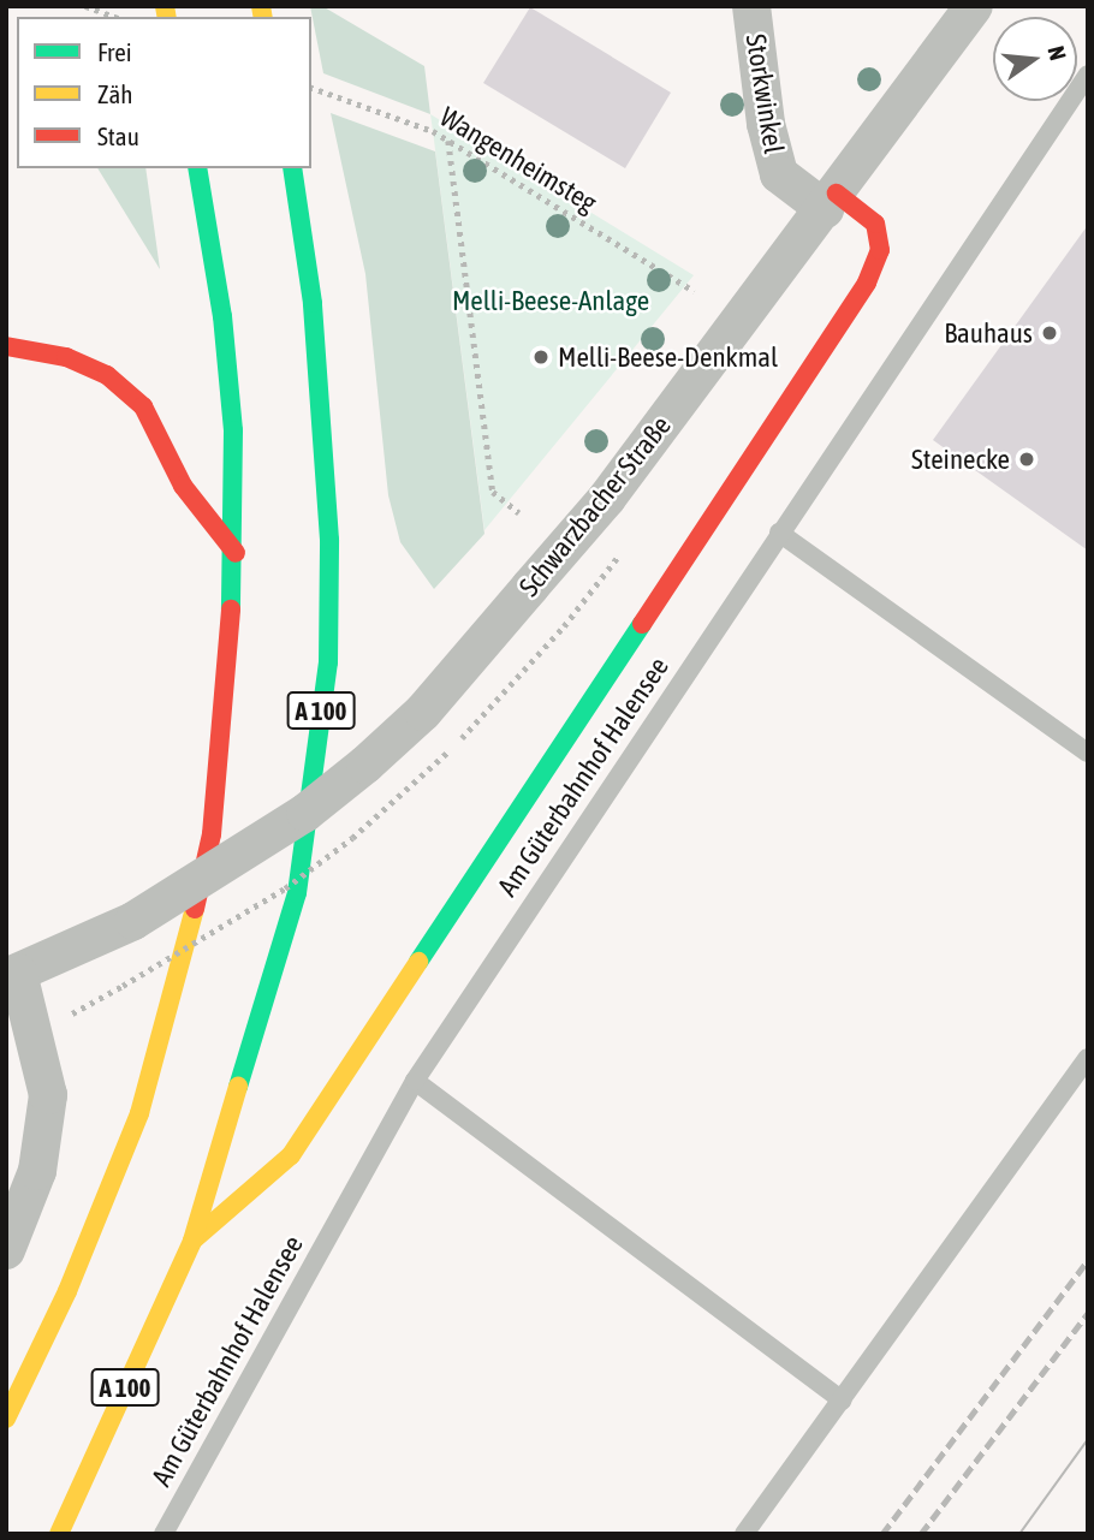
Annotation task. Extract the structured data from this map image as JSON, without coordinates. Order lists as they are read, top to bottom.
{
  "streets": {
    "highway": ["A 100"],
    "street": ["Storkwinkel", "Schwarzbacher Straße"],
    "lane": ["Am Güterbahnhof Halensee"],
    "path": ["Wangenheimsteg"]
  },
  "crossings": [
    ["Storkwinkel", "Schwarzbacher Straße"]
  ],
  "parks": ["Melli-Beese-Anlage"],
  "places": ["Bauhaus", "Melli-Beese-Denkmal", "Steinecke"],
  "legend": ["Frei", "Zäh", "Stau"],
  "north": "right"
}
